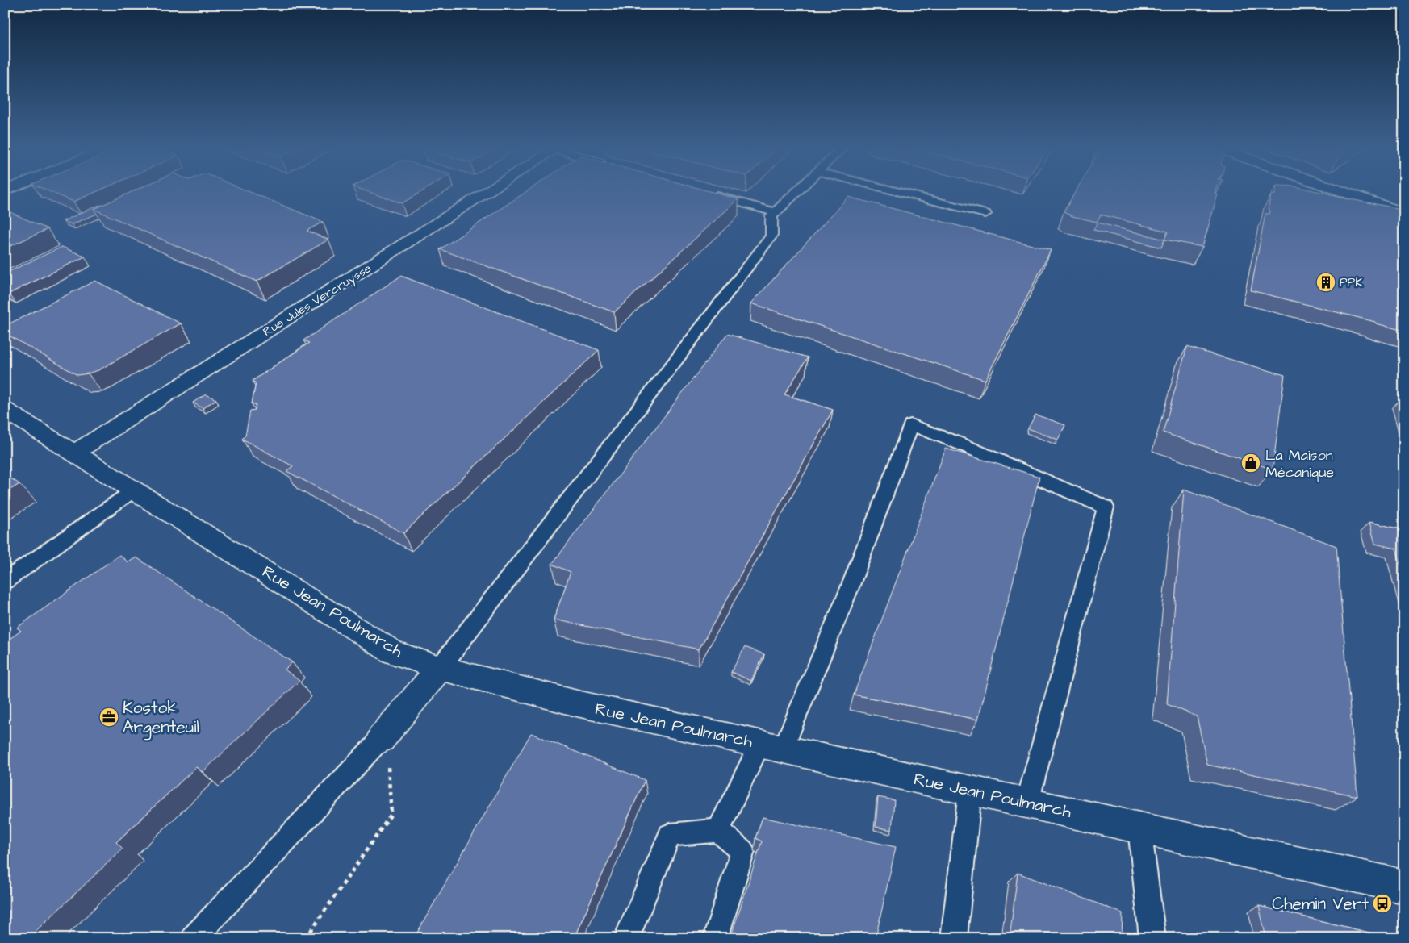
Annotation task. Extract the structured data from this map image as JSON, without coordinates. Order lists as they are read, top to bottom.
{
  "streets": {
    "street": ["Rue Jules Vercruysse", "Rue Jean Poulmarch"]
  },
  "crossings": [
    ["Rue Jules Vercruysse", "Rue Jean Poulmarch"]
  ],
  "places": {
    "building": ["PPK"],
    "shop": ["La Maison Mécanique"],
    "office": ["Kostok Argenteuil"],
    "bus stop": ["Chemin Vert"]
  }
}
